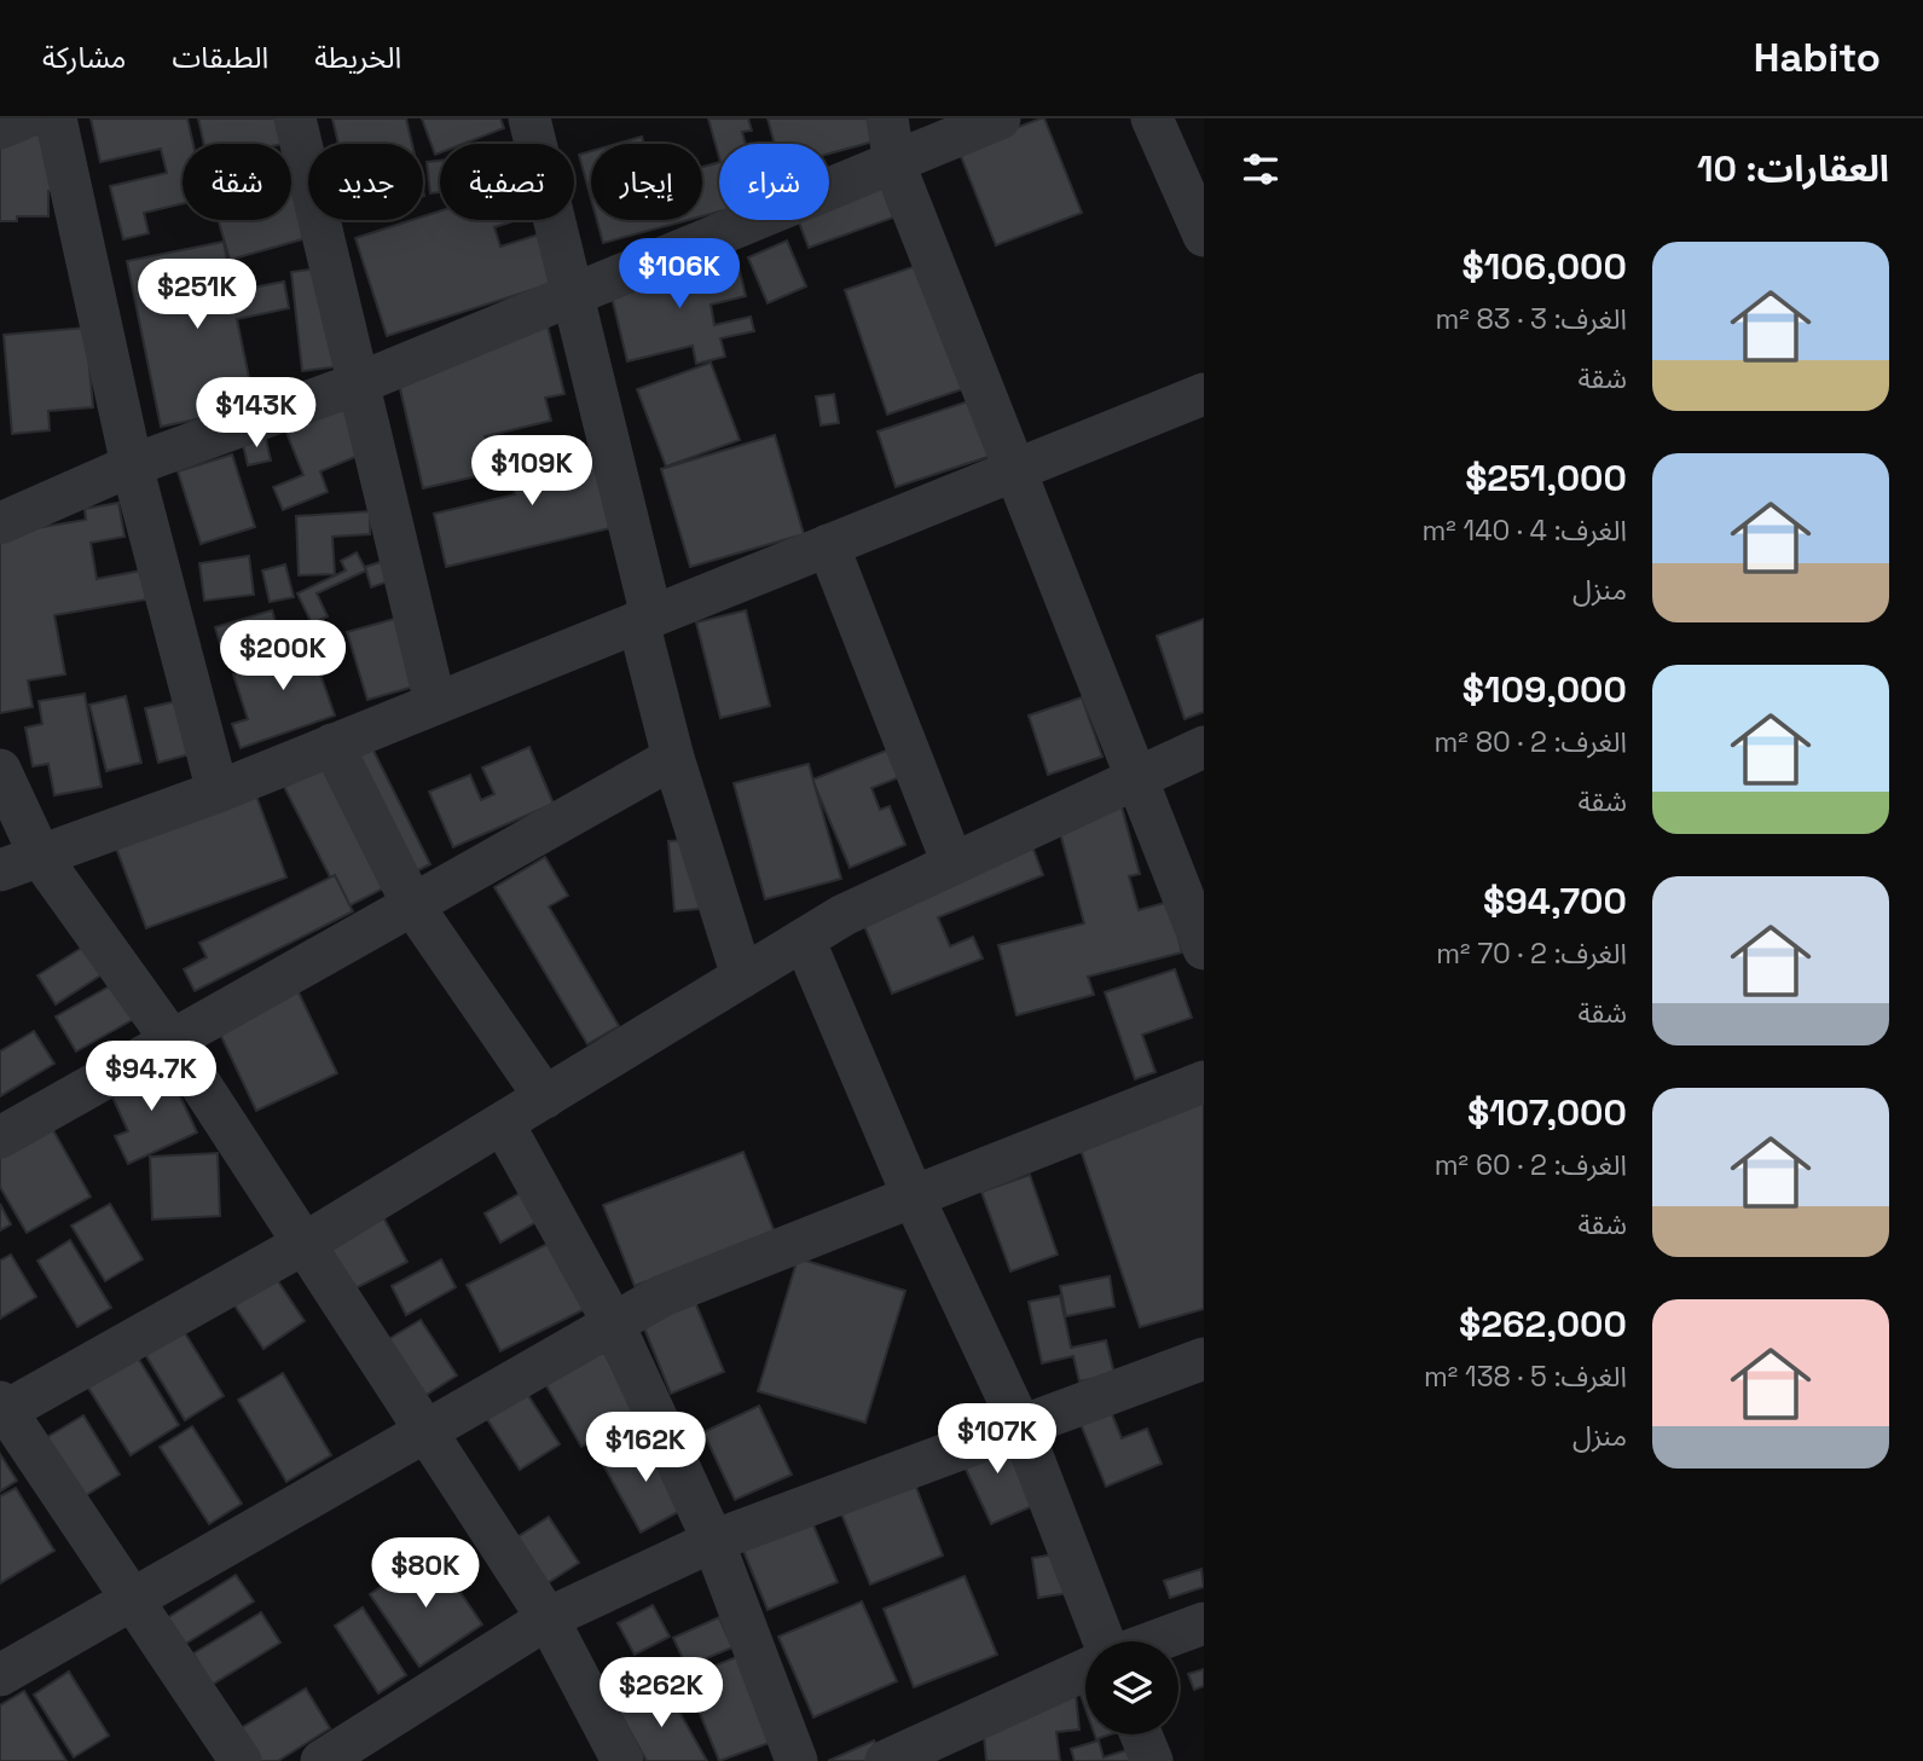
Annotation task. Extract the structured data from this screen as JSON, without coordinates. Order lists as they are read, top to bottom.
{
  "page": {
    "header": "Habito",
    "nav": ["الخريطة", "الطبقات", "مشاركة"],
    "heading": "العقارات: 10",
    "chip": [
      "شراء",
      "إيجار",
      "تصفية",
      "جديد",
      "شقة"
    ],
    "list": [
      {
        "name": "$106,000",
        "note": "الغرف: 3 · 83 m² · شقة"
      },
      {
        "name": "$251,000",
        "note": "الغرف: 4 · 140 m² · منزل"
      },
      {
        "name": "$109,000",
        "note": "الغرف: 2 · 80 m² · شقة"
      },
      {
        "name": "$94,700",
        "note": "الغرف: 2 · 70 m² · شقة"
      },
      {
        "name": "$107,000",
        "note": "الغرف: 2 · 60 m² · شقة"
      },
      {
        "name": "$262,000",
        "note": "الغرف: 5 · 138 m² · منزل"
      }
    ],
    "price": [
      "$106K",
      "$251K",
      "$143K",
      "$109K",
      "$200K",
      "$94.7K",
      "$107K",
      "$162K",
      "$80K",
      "$262K"
    ]
  }
}
